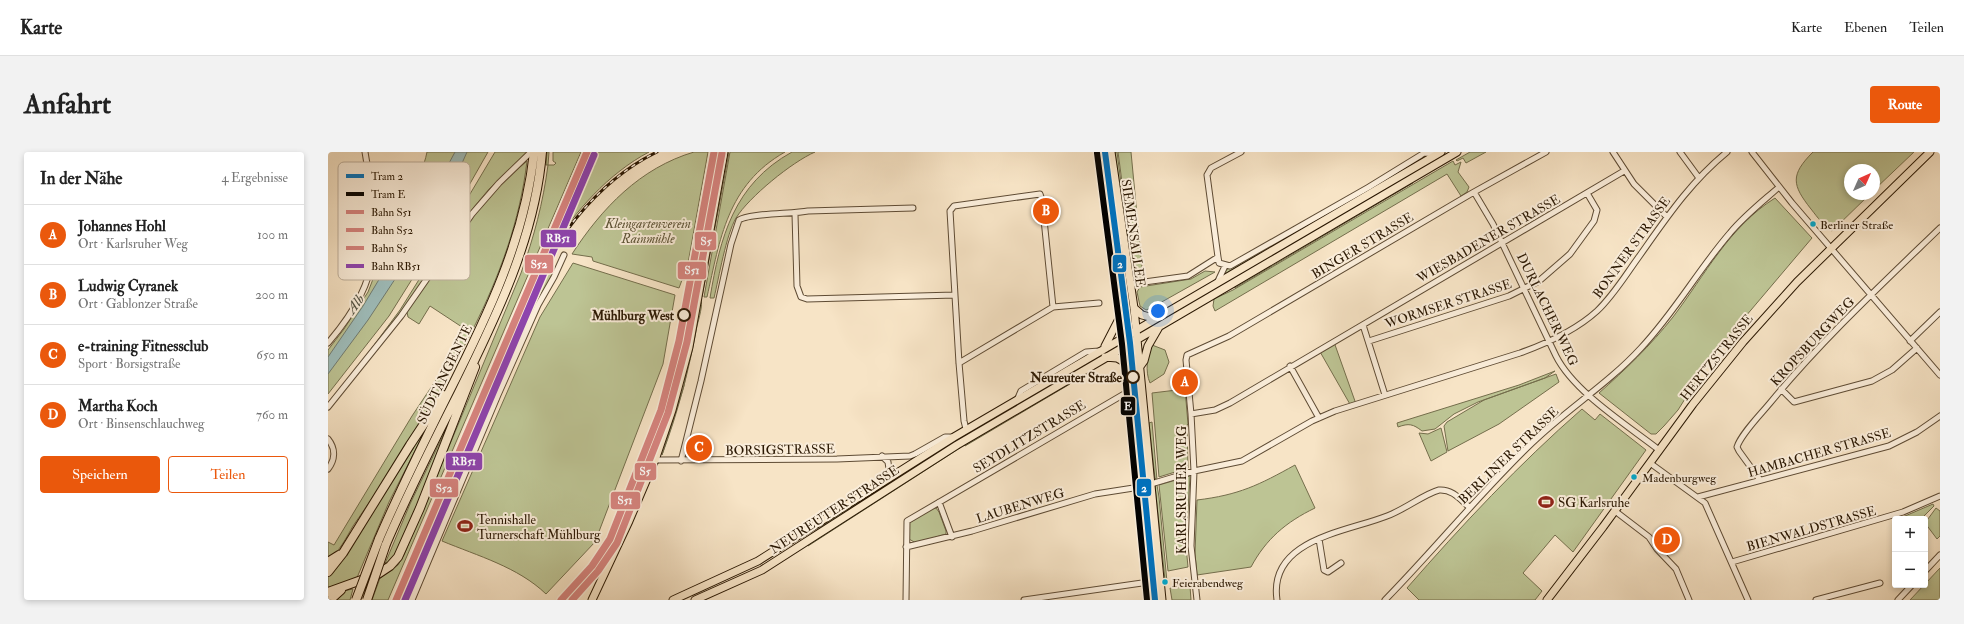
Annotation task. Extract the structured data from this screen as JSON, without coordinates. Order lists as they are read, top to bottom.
{
  "streets": {
    "highway": ["SÜDTANGENTE"],
    "main road": ["SIEMENSALLEE", "HERTZSTRASSE", "NEUREUTER STRASSE"],
    "street": [
      "WIESBADENER STRASSE",
      "BINGER STRASSE",
      "BONNER STRASSE",
      "WORMSER STRASSE",
      "DURLACHER WEG",
      "KROPSBURGWEG",
      "SEYDLITZSTRASSE",
      "BORSIGSTRASSE",
      "HAMBACHER STRASSE",
      "BERLINER STRASSE",
      "KARLSRUHER WEG",
      "LAUBENWEG",
      "BIENWALDSTRASSE"
    ]
  },
  "crossings": [
    ["SIEMENSALLEE", "BONNER STRASSE"],
    ["SIEMENSALLEE", "SEYDLITZSTRASSE"],
    ["SIEMENSALLEE", "LAUBENWEG"],
    ["SIEMENSALLEE", "NEUREUTER STRASSE"],
    ["WIESBADENER STRASSE", "WORMSER STRASSE"],
    ["WIESBADENER STRASSE", "DURLACHER WEG"],
    ["WIESBADENER STRASSE", "KARLSRUHER WEG"],
    ["BINGER STRASSE", "DURLACHER WEG"],
    ["BINGER STRASSE", "KARLSRUHER WEG"],
    ["BONNER STRASSE", "DURLACHER WEG"],
    ["BONNER STRASSE", "KARLSRUHER WEG"],
    ["WORMSER STRASSE", "DURLACHER WEG"],
    ["DURLACHER WEG", "HERTZSTRASSE"],
    ["DURLACHER WEG", "BERLINER STRASSE"],
    ["KROPSBURGWEG", "HAMBACHER STRASSE"],
    ["SEYDLITZSTRASSE", "LAUBENWEG"],
    ["BORSIGSTRASSE", "NEUREUTER STRASSE"]
  ],
  "water": ["Alb"],
  "parks": ["Kleingartenverein Rainmühle"],
  "places": {
    "other": [
      "Berliner Straße",
      "Mühlburg West",
      "Neureuter Straße",
      "Madenburgweg",
      "Feierabendweg"
    ],
    "sports": ["SG Karlsruhe", "Tennishalle Turnerschaft Mühlburg"]
  },
  "lines": [
    "tram line 2",
    "rail line S51",
    "rail line S52",
    "tram line E",
    "rail line S5",
    "rail line RB51"
  ],
  "legend": [
    "Tram 2",
    "Tram E",
    "Bahn S51",
    "Bahn S52",
    "Bahn S5",
    "Bahn RB51"
  ],
  "north": "top right",
  "page": {
    "header": "Karte",
    "nav": ["Karte", "Ebenen", "Teilen"],
    "buttons": [
      "Route",
      ["Speichern", "Teilen"]
    ],
    "title": "Anfahrt",
    "heading": ["In der Nähe", "4 Ergebnisse"],
    "pins": [
      "B",
      "A",
      "C",
      "D"
    ],
    "list": [
      {
        "mark": "A",
        "name": "Johannes Hohl",
        "note": "Ort · Karlsruher Weg",
        "value": "100 m"
      },
      {
        "mark": "B",
        "name": "Ludwig Cyranek",
        "note": "Ort · Gablonzer Straße",
        "value": "200 m"
      },
      {
        "mark": "C",
        "name": "e-training Fitnessclub",
        "note": "Sport · Borsigstraße",
        "value": "650 m"
      },
      {
        "mark": "D",
        "name": "Martha Koch",
        "note": "Ort · Binsenschlauchweg",
        "value": "760 m"
      }
    ],
    "map_buttons": ["+", "−"]
  }
}
